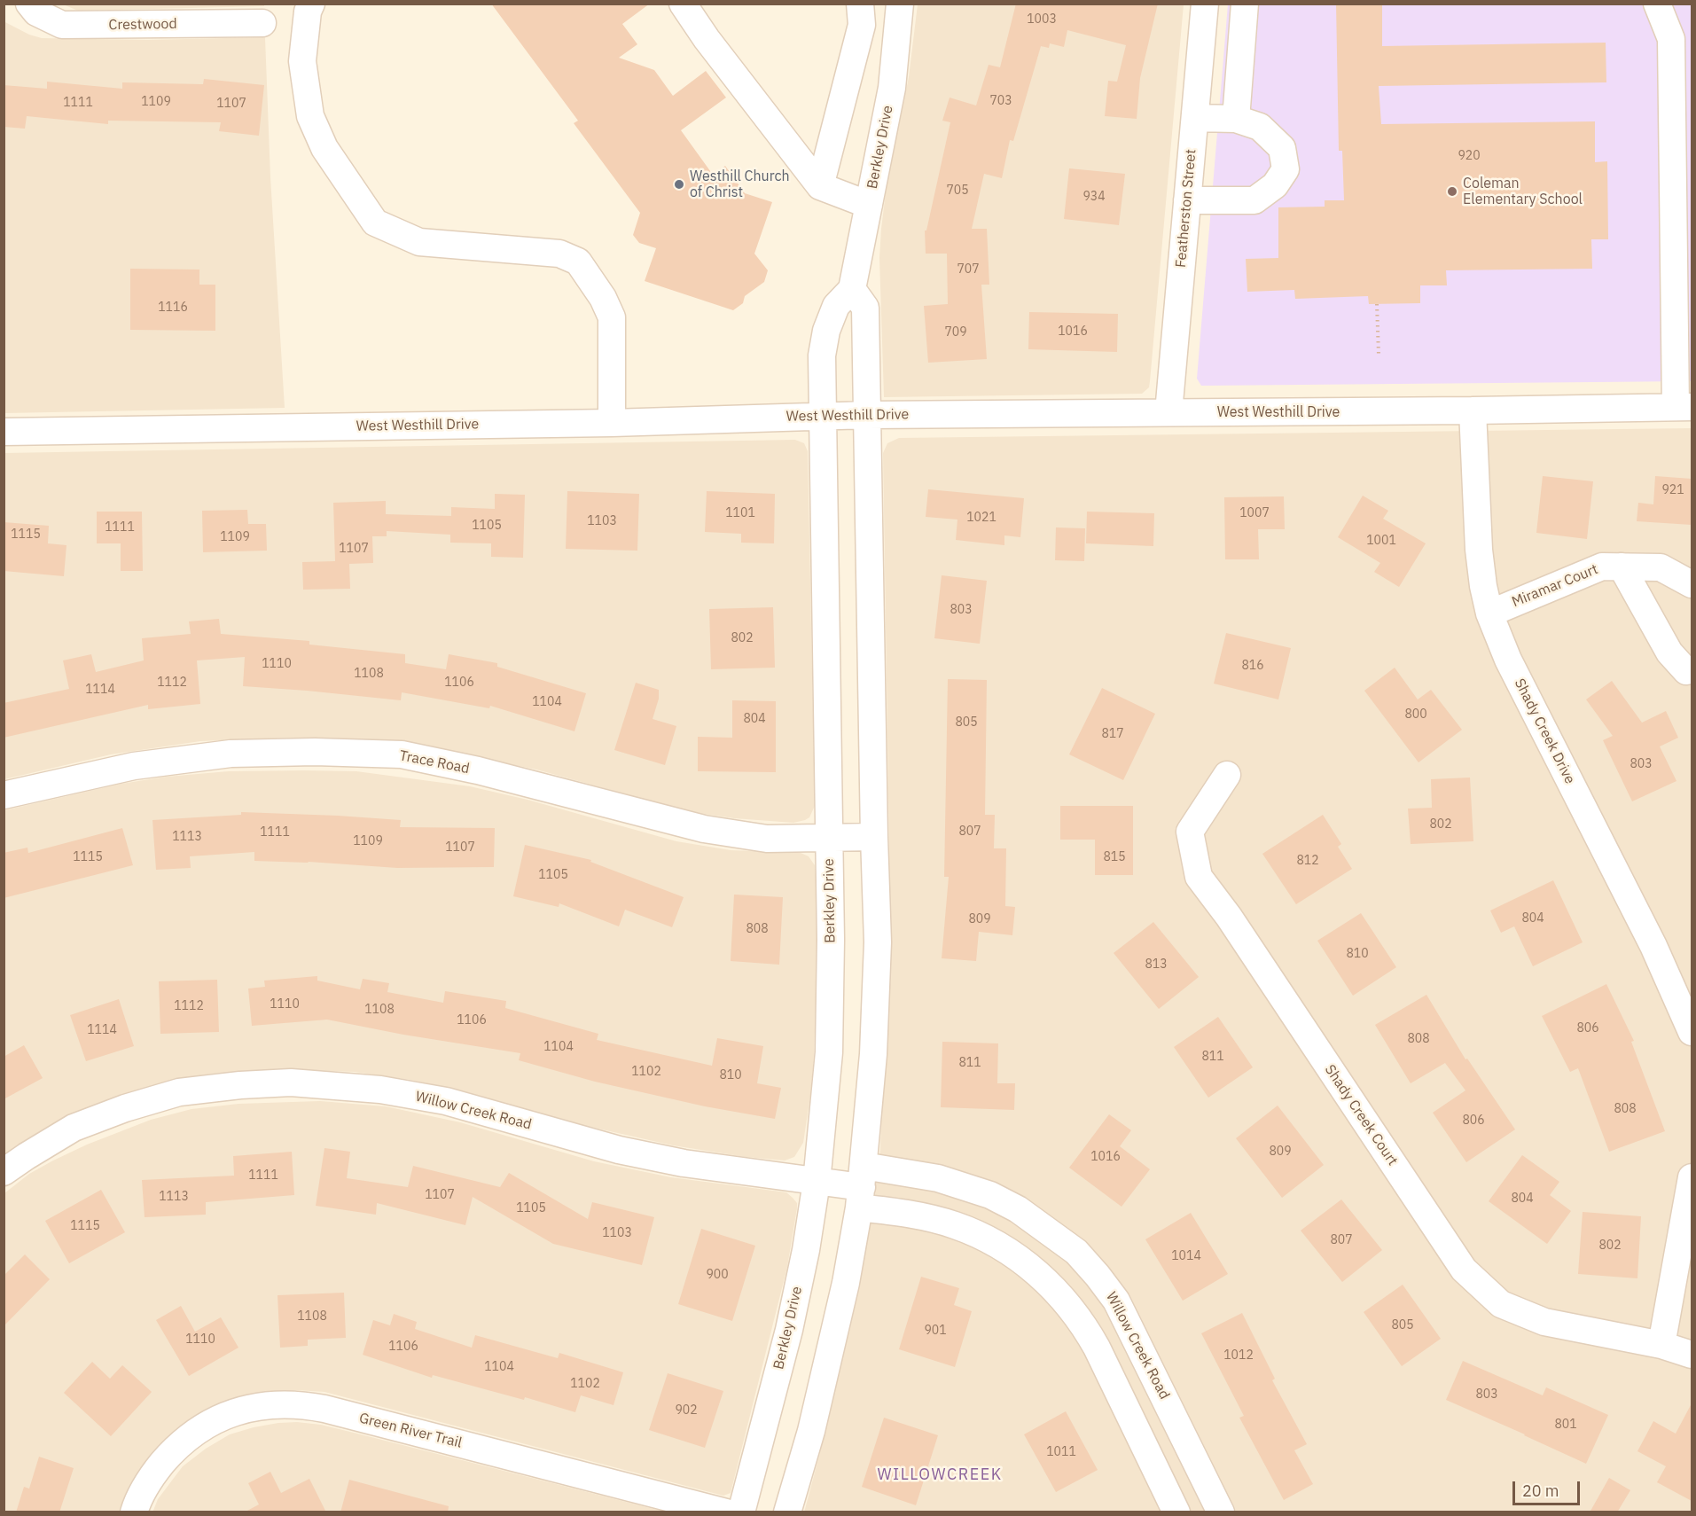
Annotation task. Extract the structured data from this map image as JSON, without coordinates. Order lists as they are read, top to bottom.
{
  "streets": {
    "street": [
      "Crestwood",
      "Berkley Drive",
      "Featherston Street",
      "West Westhill Drive",
      "Miramar Court",
      "Shady Creek Drive",
      "Trace Road",
      "Willow Creek Road",
      "Shady Creek Court",
      "Green River Trail"
    ]
  },
  "crossings": [
    ["Berkley Drive", "West Westhill Drive"],
    ["Berkley Drive", "Trace Road"],
    ["Berkley Drive", "Willow Creek Road"],
    ["Featherston Street", "West Westhill Drive"],
    ["West Westhill Drive", "Shady Creek Drive"],
    ["Miramar Court", "Shady Creek Drive"]
  ],
  "districts": ["WILLOWCREEK"],
  "places": ["Westhill Church of Christ", "Coleman Elementary School"],
  "house_numbers": [
    "1003",
    "703",
    "1109",
    "1111",
    "1107",
    "920",
    "705",
    "934",
    "707",
    "1116",
    "1016",
    "709",
    "921",
    "1101",
    "1007",
    "1021",
    "1103",
    "1105",
    "1111",
    "1115",
    "1109",
    "1001",
    "1107",
    "803",
    "802",
    "1110",
    "816",
    "1108",
    "1112",
    "1106",
    "1114",
    "1104",
    "800",
    "804",
    "805",
    "817",
    "803",
    "802",
    "807",
    "1111",
    "1113",
    "1109",
    "1107",
    "1115",
    "815",
    "812",
    "1105",
    "804",
    "809",
    "808",
    "810",
    "813",
    "1110",
    "1112",
    "1108",
    "1106",
    "806",
    "1114",
    "808",
    "1104",
    "811",
    "811",
    "1102",
    "810",
    "808",
    "806",
    "809",
    "1016",
    "1111",
    "1107",
    "1113",
    "804",
    "1105",
    "1115",
    "1103",
    "807",
    "802",
    "1014",
    "900",
    "1108",
    "805",
    "901",
    "1110",
    "1106",
    "1012",
    "1104",
    "1102",
    "803",
    "902",
    "801",
    "1011"
  ],
  "scale_bar": "20 m"
}
